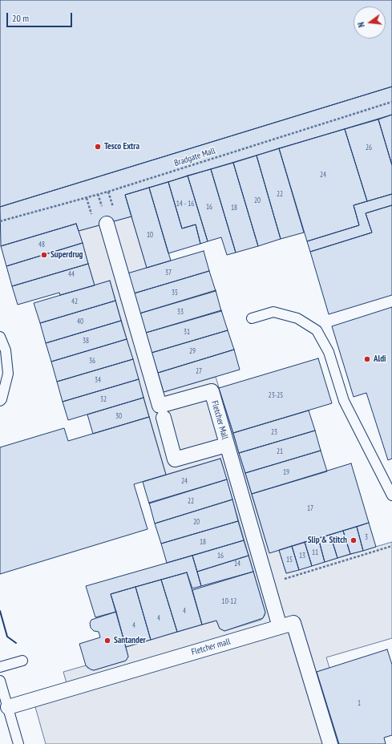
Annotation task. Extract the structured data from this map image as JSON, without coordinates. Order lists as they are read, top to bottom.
{
  "streets": {
    "street": ["Fletcher Mall", "Fletcher mall"],
    "path": ["Bradgate Mall"]
  },
  "crossings": [
    ["Fletcher Mall", "Fletcher mall"]
  ],
  "places": [
    "Tesco Extra",
    "Superdrug",
    "Aldi",
    "Slip & Stitch",
    "Santander"
  ],
  "house_numbers": [
    "26",
    "24",
    "22",
    "20",
    "14 - 16",
    "16",
    "18",
    "10",
    "48",
    "37",
    "44",
    "35",
    "42",
    "33",
    "40",
    "31",
    "38",
    "29",
    "36",
    "27",
    "34",
    "23-25",
    "32",
    "30",
    "23",
    "21",
    "19",
    "24",
    "22",
    "17",
    "20",
    "3",
    "18",
    "11",
    "16",
    "13",
    "15",
    "14",
    "10-12",
    "4",
    "4",
    "4",
    "1"
  ],
  "scale_bar": "20 m",
  "north": "left"
}
